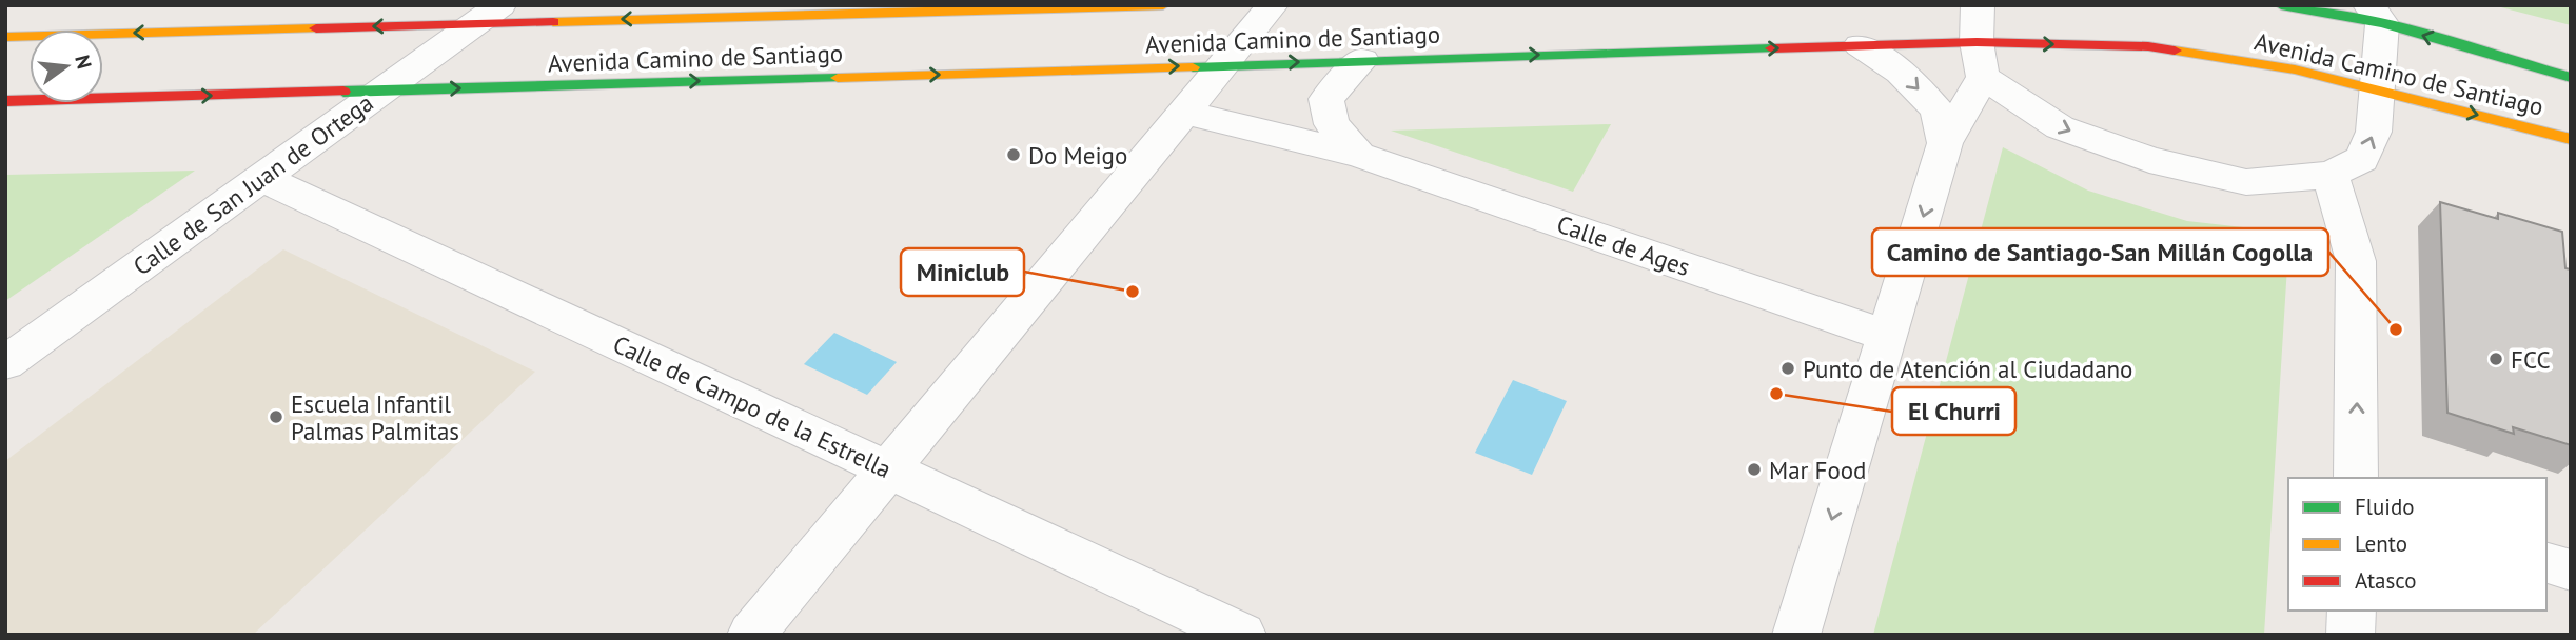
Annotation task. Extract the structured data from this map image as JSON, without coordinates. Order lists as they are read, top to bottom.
{
  "streets": {
    "street": [
      "Avenida Camino de Santiago",
      "Calle de San Juan de Ortega",
      "Calle de Ages",
      "Calle de Campo de la Estrella"
    ]
  },
  "crossings": [
    ["Avenida Camino de Santiago", "Calle de San Juan de Ortega"],
    ["Avenida Camino de Santiago", "Calle de Ages"],
    ["Calle de San Juan de Ortega", "Calle de Campo de la Estrella"]
  ],
  "places": [
    "Do Meigo",
    "Miniclub",
    "Camino de Santiago-San Millán Cogolla",
    "FCC",
    "Punto de Atención al Ciudadano",
    "El Churri",
    "Escuela Infantil Palmas Palmitas",
    "Mar Food"
  ],
  "legend": ["Fluido", "Lento", "Atasco"],
  "north": "right"
}
